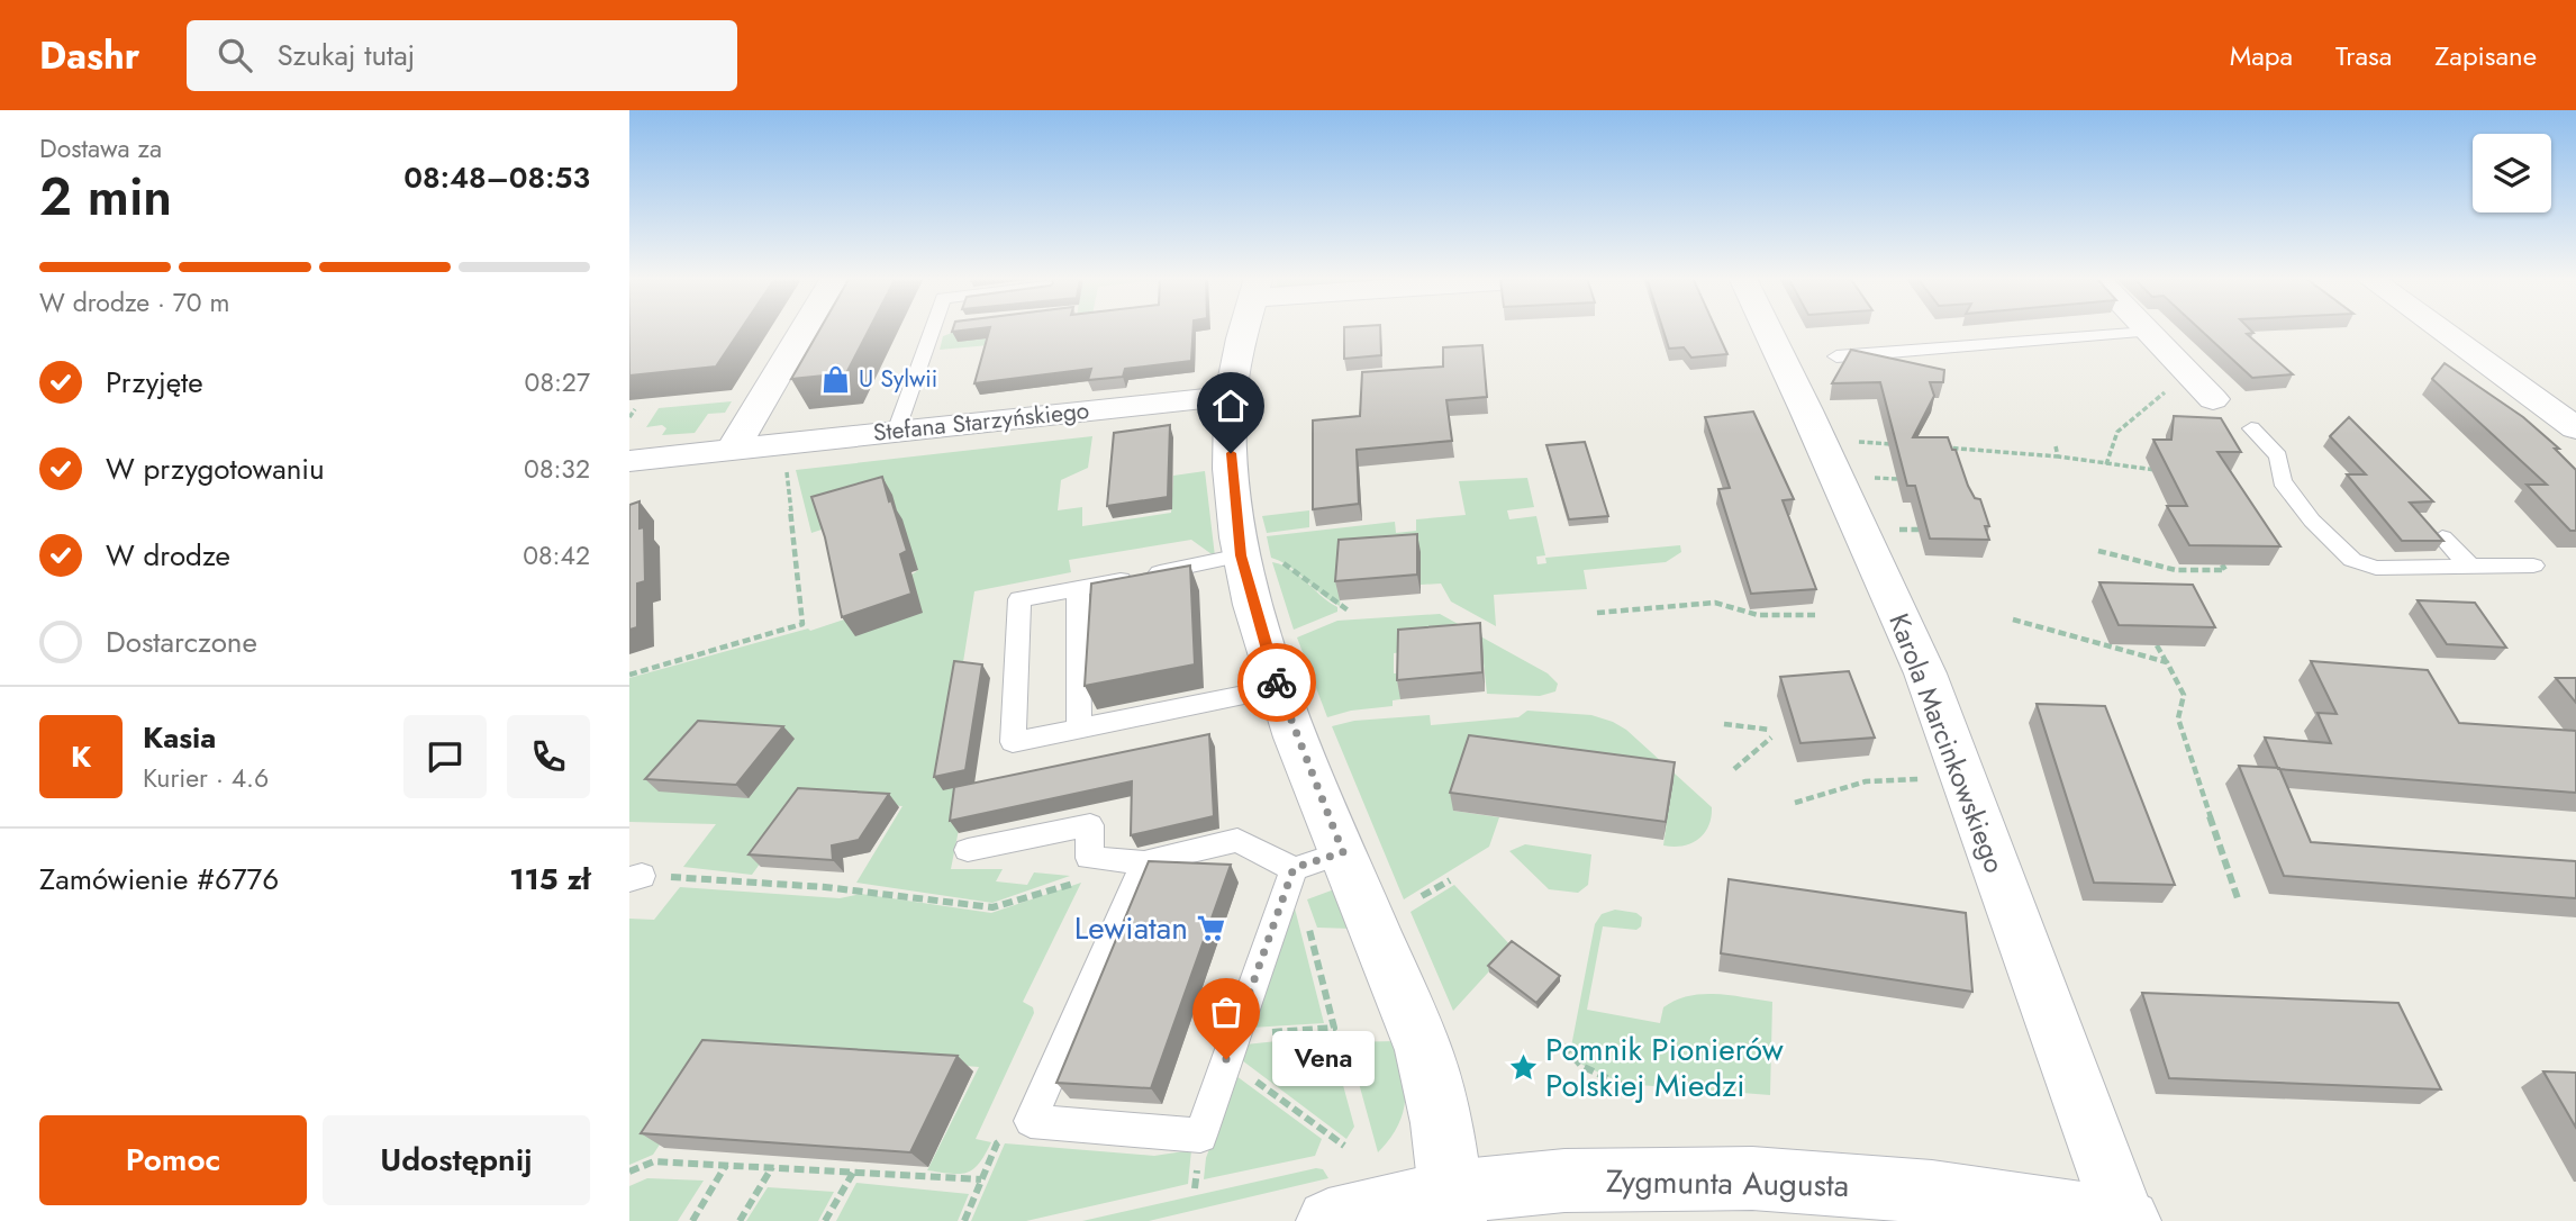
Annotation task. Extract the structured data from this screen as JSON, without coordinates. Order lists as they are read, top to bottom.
{
  "streets": {
    "street": ["Stefana Starzyńskiego", "Karola Marcinkowskiego", "Zygmunta Augusta"]
  },
  "crossings": [
    ["Karola Marcinkowskiego", "Zygmunta Augusta"]
  ],
  "places": {
    "shop": ["U Sylwii"],
    "supermarket": ["Lewiatan"],
    "other": ["Vena"],
    "place": ["Pomnik Pionierów Polskiej Miedzi"]
  },
  "page": {
    "header": "Dashr",
    "search": "Szukaj tutaj",
    "nav": ["Mapa", "Trasa", "Zapisane"],
    "heading": ["2 min", "Dostawa za", "08:48–08:53"],
    "panel": [
      "Kasia",
      "Kurier · 4.6",
      "Zamówienie #6776",
      "115 zł"
    ],
    "bar": "W drodze · 70 m",
    "list": [
      ["Przyjęte", "08:27"],
      ["W przygotowaniu", "08:32"],
      ["W drodze", "08:42"],
      "Dostarczone"
    ],
    "round": "K",
    "bubble": "Vena",
    "buttons": ["Pomoc", "Udostępnij"]
  }
}
